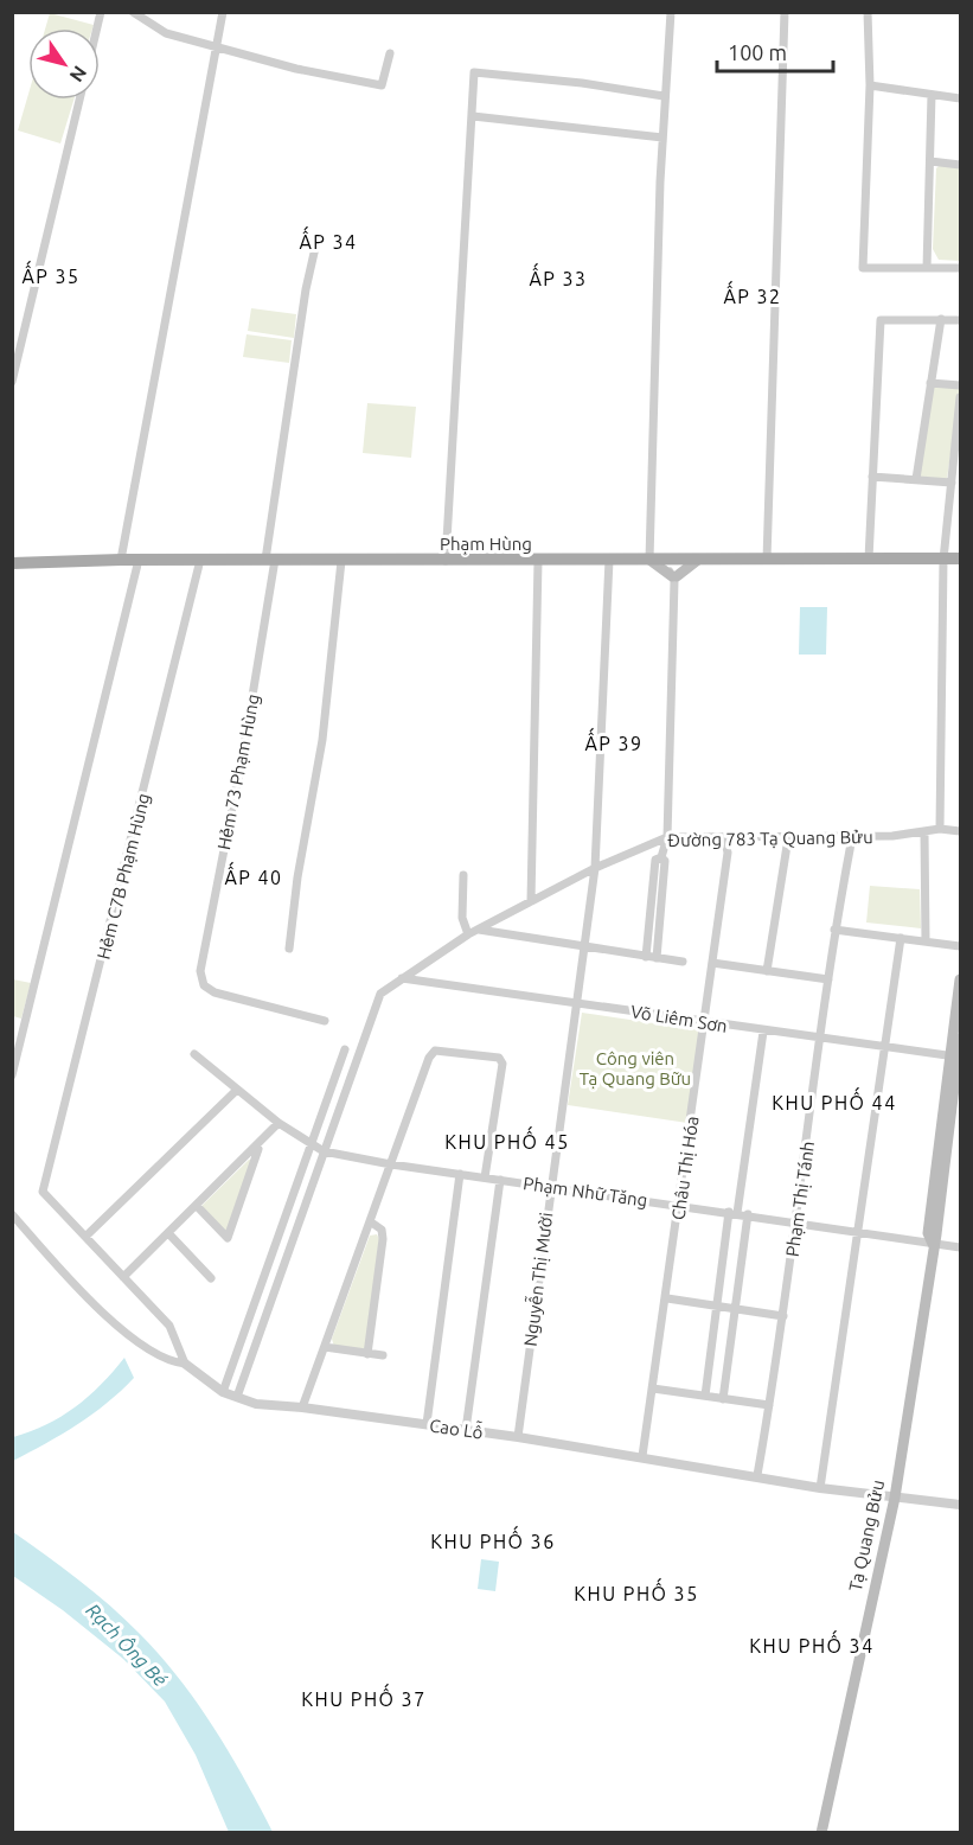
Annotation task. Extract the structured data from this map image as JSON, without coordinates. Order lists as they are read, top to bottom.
{
  "streets": {
    "main road": ["Phạm Hùng", "Tạ Quang Bửu"],
    "street": [
      "Hẻm 73 Phạm Hùng",
      "Đường 783 Tạ Quang Bửu",
      "Hẻm C7B Phạm Hùng",
      "Võ Liêm Sơn",
      "Châu Thị Hóa",
      "Phạm Nhữ Tăng",
      "Phạm Thị Tánh",
      "Nguyễn Thị Mười",
      "Cao Lỗ"
    ]
  },
  "crossings": [
    ["Phạm Hùng", "Hẻm 73 Phạm Hùng"],
    ["Phạm Hùng", "Hẻm C7B Phạm Hùng"],
    ["Phạm Hùng", "Nguyễn Thị Mười"],
    ["Đường 783 Tạ Quang Bửu", "Võ Liêm Sơn"],
    ["Đường 783 Tạ Quang Bửu", "Châu Thị Hóa"],
    ["Đường 783 Tạ Quang Bửu", "Phạm Nhữ Tăng"],
    ["Đường 783 Tạ Quang Bửu", "Phạm Thị Tánh"],
    ["Đường 783 Tạ Quang Bửu", "Nguyễn Thị Mười"],
    ["Đường 783 Tạ Quang Bửu", "Cao Lỗ"],
    ["Võ Liêm Sơn", "Châu Thị Hóa"],
    ["Võ Liêm Sơn", "Phạm Thị Tánh"],
    ["Võ Liêm Sơn", "Nguyễn Thị Mười"],
    ["Võ Liêm Sơn", "Tạ Quang Bửu"],
    ["Châu Thị Hóa", "Phạm Nhữ Tăng"],
    ["Châu Thị Hóa", "Cao Lỗ"],
    ["Phạm Nhữ Tăng", "Phạm Thị Tánh"],
    ["Phạm Nhữ Tăng", "Nguyễn Thị Mười"],
    ["Phạm Nhữ Tăng", "Tạ Quang Bửu"],
    ["Phạm Thị Tánh", "Cao Lỗ"],
    ["Nguyễn Thị Mười", "Cao Lỗ"],
    ["Cao Lỗ", "Tạ Quang Bửu"]
  ],
  "districts": [
    "ẤP 34",
    "ẤP 35",
    "ẤP 33",
    "ẤP 32",
    "ẤP 39",
    "ẤP 40",
    "KHU PHỐ 44",
    "KHU PHỐ 45",
    "KHU PHỐ 36",
    "KHU PHỐ 35",
    "KHU PHỐ 34",
    "KHU PHỐ 37"
  ],
  "water": ["Rạch Ông Bé"],
  "parks": ["Công viên Tạ Quang Bữu"],
  "scale_bar": "100 m",
  "north": "bottom right"
}
